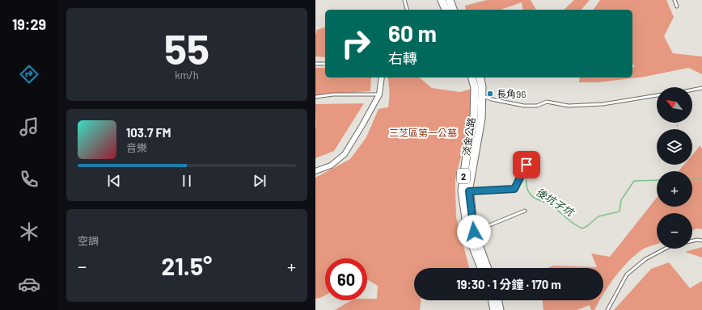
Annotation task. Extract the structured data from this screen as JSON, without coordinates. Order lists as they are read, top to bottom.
{
  "streets": {
    "main road": ["淡金公路", "2"]
  },
  "water": ["後坑子坑"],
  "parks": ["三芝區第一公墓"],
  "places": ["長角96"],
  "north": "top left",
  "page": {
    "tabs": "19:29",
    "tile": [
      ["55", "km/h"],
      "空調"
    ],
    "turn": ["60 m", "右轉"],
    "map_buttons": ["+", "−"],
    "song": ["103.7 FM", "音樂"],
    "heat": ["−", "21.5°", "+"],
    "limit": "60",
    "trip": "19:30 · 1 分鐘 · 170 m"
  }
}
